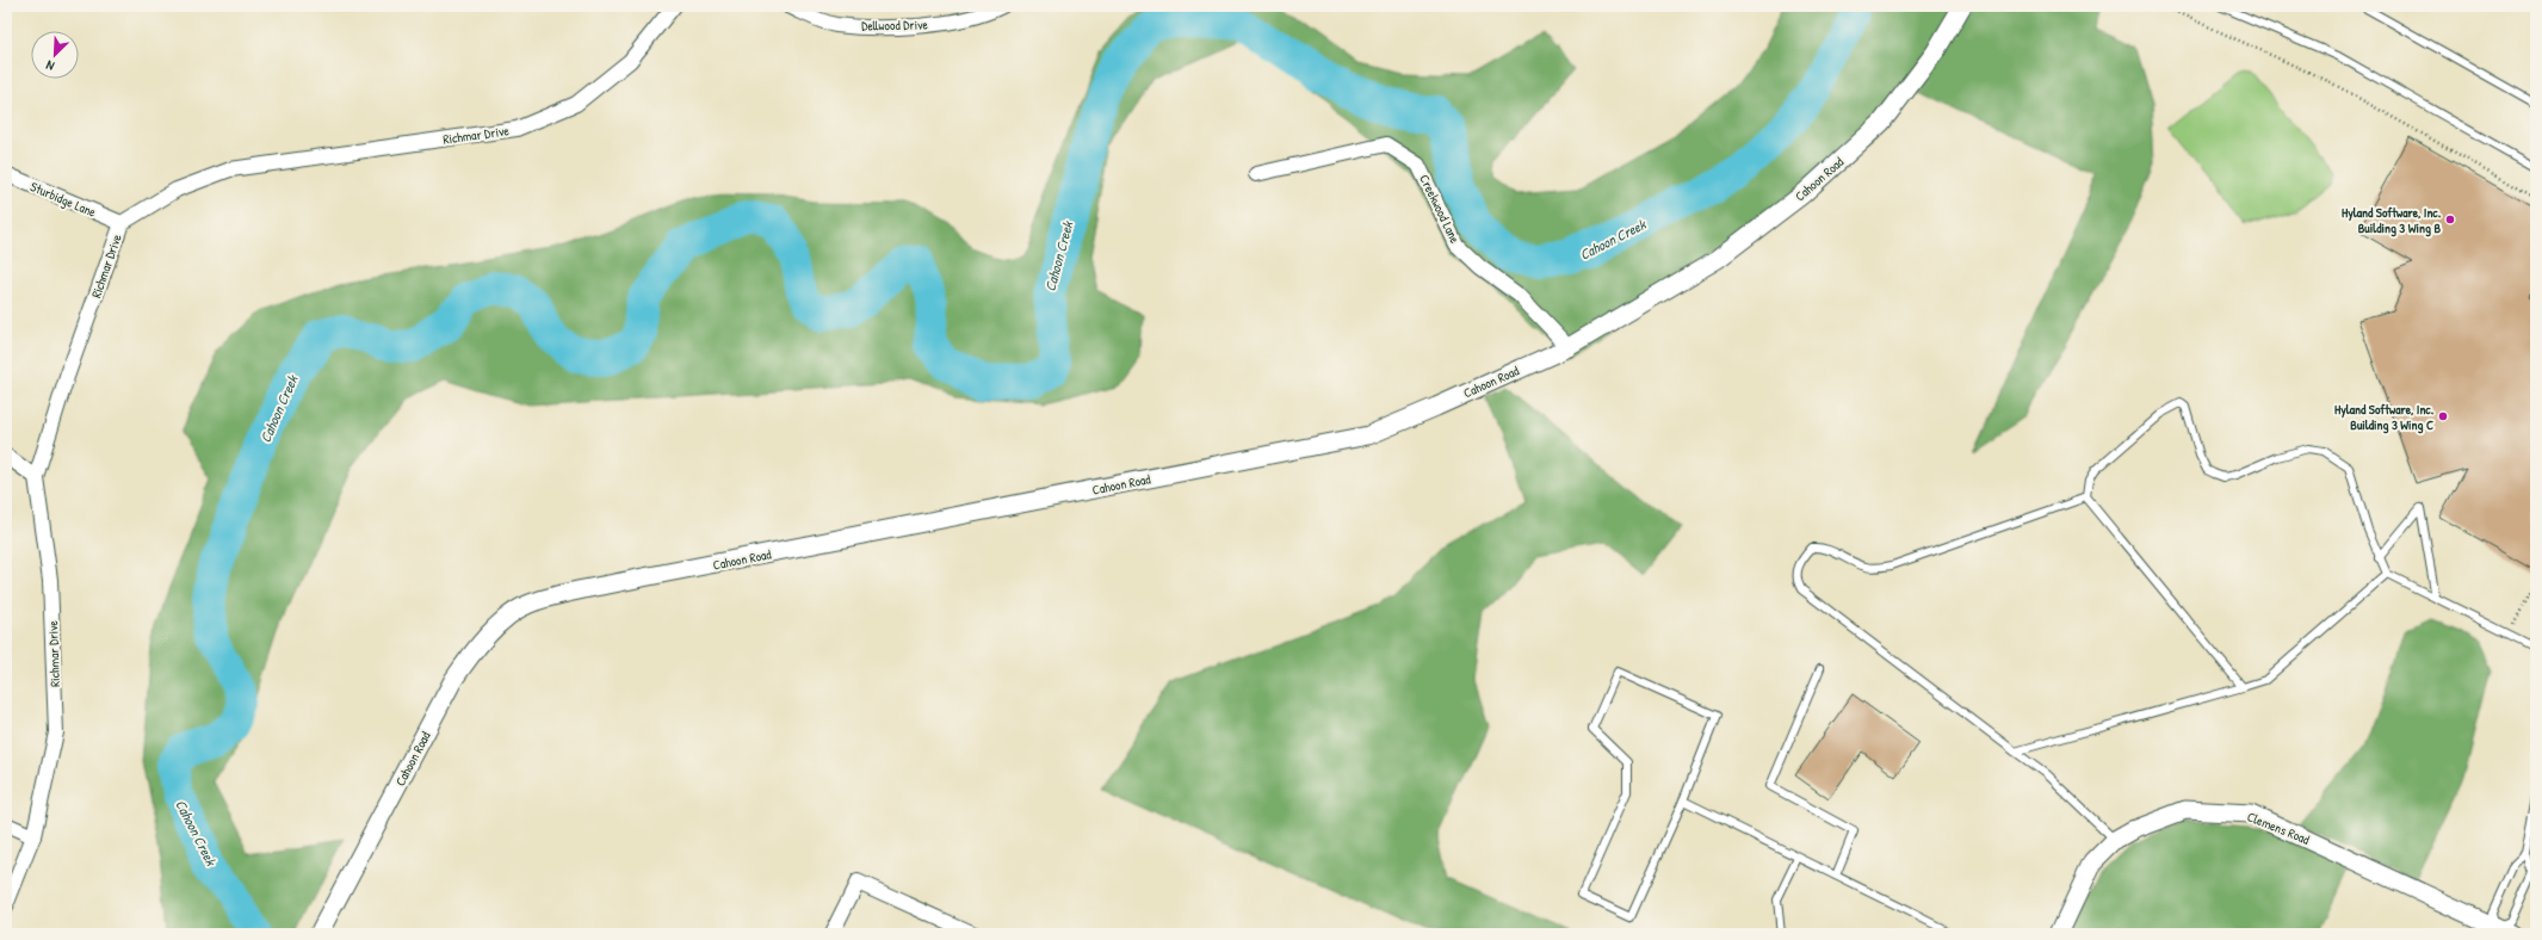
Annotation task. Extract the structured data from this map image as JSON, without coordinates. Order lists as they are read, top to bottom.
{
  "streets": {
    "street": [
      "Dellwood Drive",
      "Richmar Drive",
      "Cahoon Road",
      "Sturbidge Lane",
      "Creekwood Lane",
      "Clemens Road"
    ]
  },
  "crossings": [
    ["Richmar Drive", "Sturbidge Lane"],
    ["Cahoon Road", "Creekwood Lane"]
  ],
  "water": ["Cahoon Creek"],
  "places": ["Hyland Software, Inc. Building 3 Wing B", "Hyland Software, Inc. Building 3 Wing C"],
  "north": "bottom left"
}
